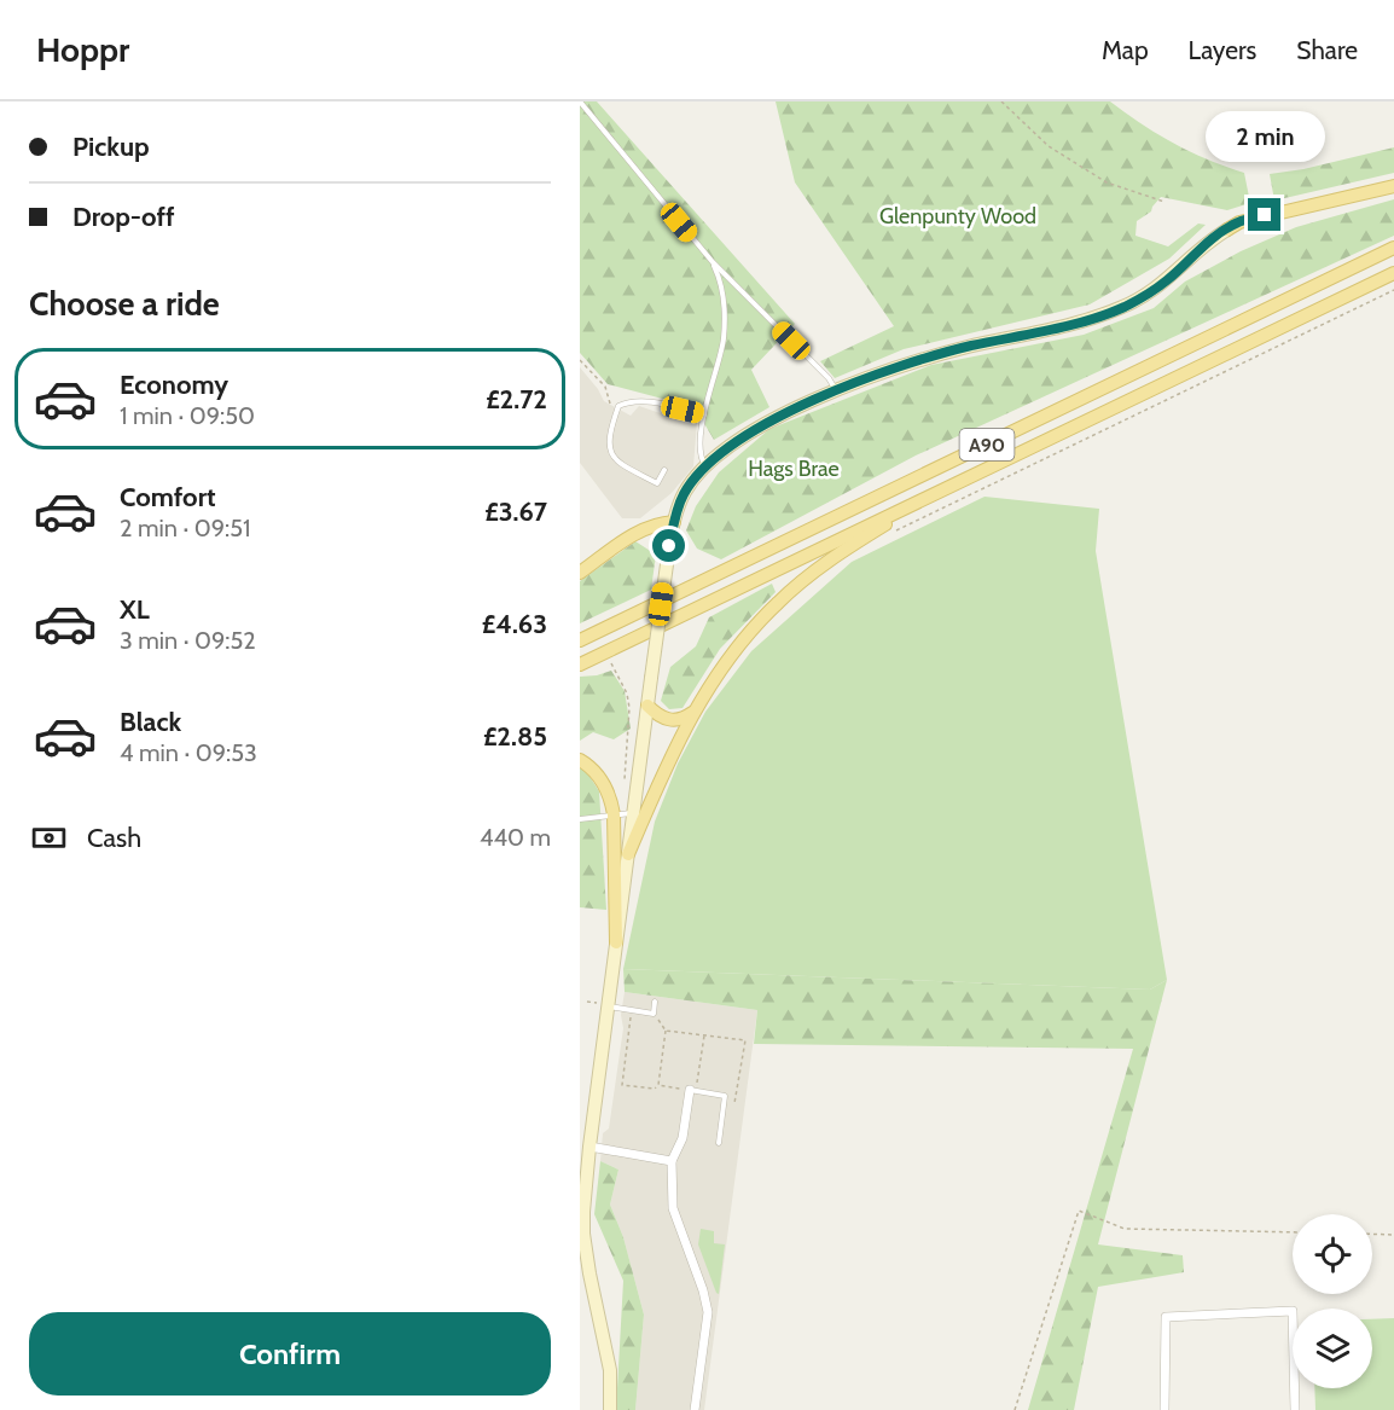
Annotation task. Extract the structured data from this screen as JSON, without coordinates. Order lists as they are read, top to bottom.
{
  "streets": {
    "main road": ["A90"]
  },
  "parks": ["Glenpunty Wood", "Hags Brae"],
  "page": {
    "header": "Hoppr",
    "nav": ["Map", "Layers", "Share"],
    "banner": ["Pickup", "Drop-off"],
    "bubble": "2 min",
    "heading": "Choose a ride",
    "list": [
      {
        "name": "Economy",
        "note": "1 min · 09:50",
        "value": "£2.72"
      },
      {
        "name": "Comfort",
        "note": "2 min · 09:51",
        "value": "£3.67"
      },
      {
        "name": "XL",
        "note": "3 min · 09:52",
        "value": "£4.63"
      },
      {
        "name": "Black",
        "note": "4 min · 09:53",
        "value": "£2.85"
      }
    ],
    "pay": ["Cash", "440 m"],
    "buttons": "Confirm"
  }
}
